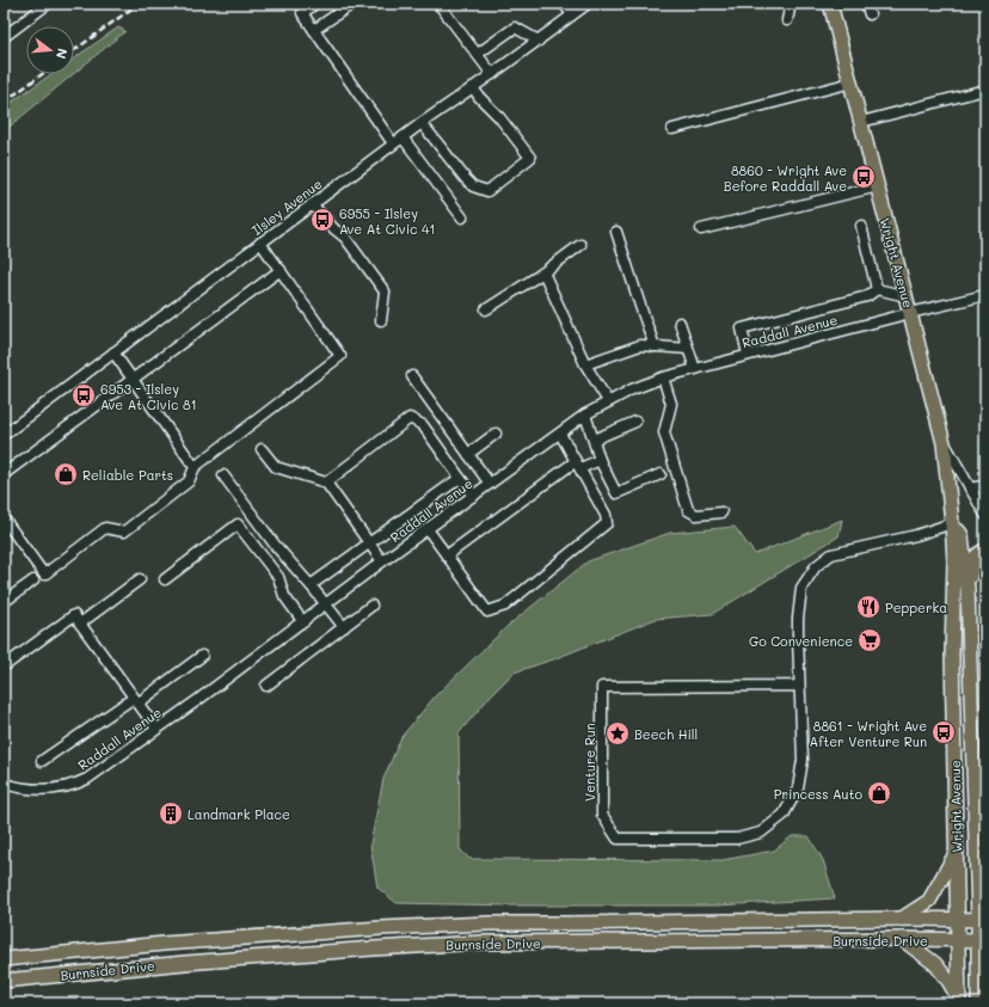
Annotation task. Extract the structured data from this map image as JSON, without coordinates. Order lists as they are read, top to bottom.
{
  "streets": {
    "main road": ["Wright Avenue", "Burnside Drive"],
    "street": ["Ilsley Avenue", "Raddall Avenue", "Venture Run"]
  },
  "crossings": [
    ["Wright Avenue", "Raddall Avenue"],
    ["Wright Avenue", "Venture Run"],
    ["Wright Avenue", "Burnside Drive"]
  ],
  "places": {
    "bus stop": [
      "8860 - Wright Ave Before Raddall Ave",
      "6955 - Ilsley Ave At Civic 41",
      "6953 - Ilsley Ave At Civic 81",
      "8861 - Wright Ave After Venture Run"
    ],
    "shop": ["Reliable Parts", "Princess Auto"],
    "restaurant": ["Pepperka"],
    "supermarket": ["Go Convenience"],
    "place": ["Beech Hill"],
    "building": ["Landmark Place"]
  },
  "north": "right"
}
